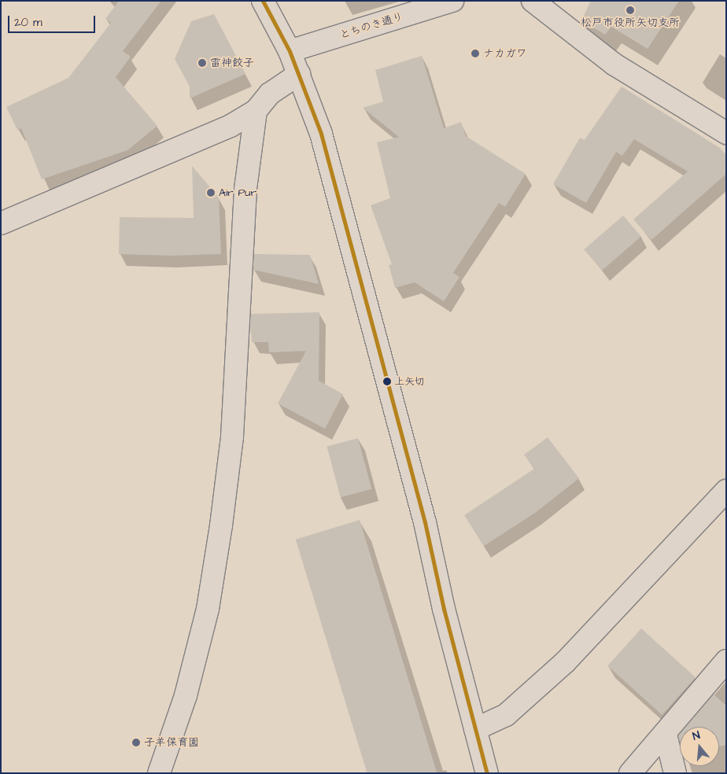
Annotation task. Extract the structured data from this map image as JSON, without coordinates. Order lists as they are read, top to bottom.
{
  "streets": {
    "street": ["とちのき通り"]
  },
  "places": [
    "松戸市役所矢切支所",
    "ナカガワ",
    "雷神餃子",
    "Air Pur",
    "上矢切",
    "子羊保育園"
  ],
  "scale_bar": "20 m",
  "north": "top"
}
